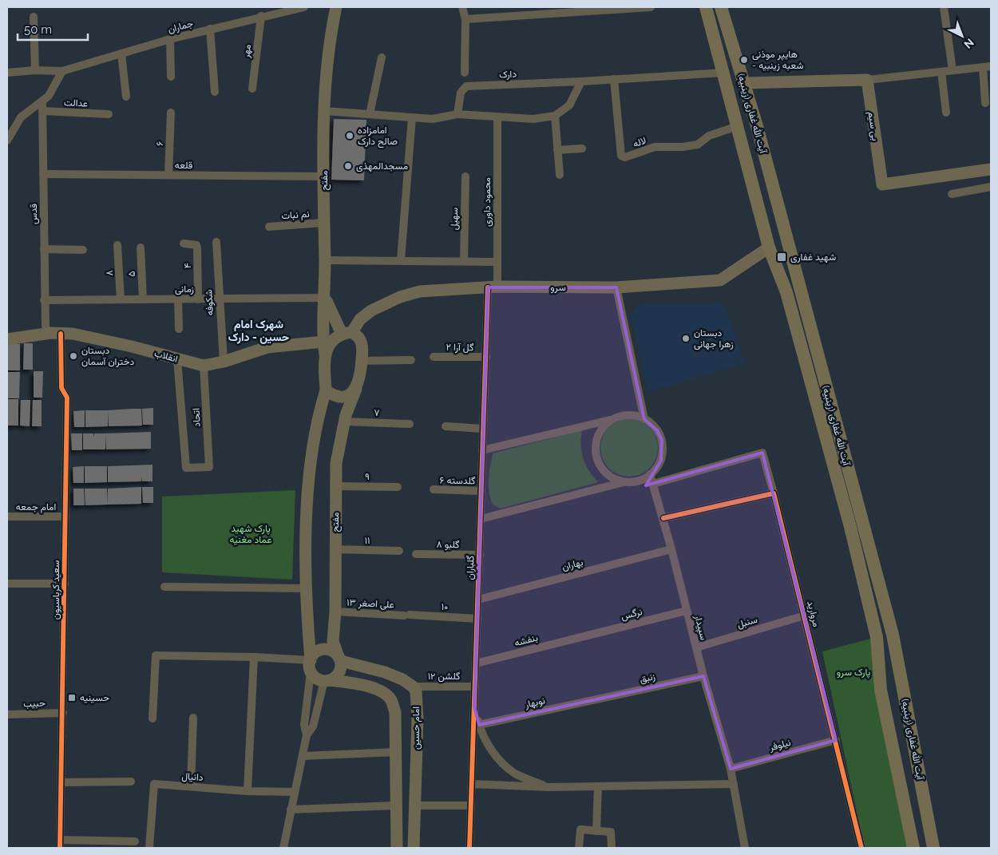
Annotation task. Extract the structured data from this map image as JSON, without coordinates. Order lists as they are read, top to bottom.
{
  "streets": {
    "main road": ["آیت الله غفاری (زینبیه)"],
    "street": [
      "جماران",
      "مهر",
      "دارک",
      "عدالت",
      "بی سیم",
      "لاله",
      "۶",
      "قلعه",
      "مفتح",
      "محمود داوری",
      "قدس",
      "نم نبات",
      "سهیل",
      "۴",
      "۸",
      "۵",
      "سرو",
      "زمانی",
      "شکوفه",
      "گل آرا ۲",
      "انقلاب",
      "۷",
      "اتحاد",
      "۹",
      "گلدسته ۶",
      "امام جمعه",
      "۱۱",
      "گلبو ۸",
      "بهاران",
      "گلباران",
      "سعید کرباسیون",
      "علی اصغر ۱۳",
      "۱۰",
      "نرگس",
      "مروارید",
      "سنبل",
      "سپیدار",
      "بنفشه",
      "گلشن ۱۲",
      "زنبق",
      "نوبهار",
      "حبیب",
      "امام حسین",
      "نیلوفر",
      "دانیال"
    ]
  },
  "crossings": [
    ["جماران", "مهر"],
    ["دارک", "آیت الله غفاری (زینبیه)"],
    ["دارک", "لاله"],
    ["عدالت", "قدس"],
    ["آیت الله غفاری (زینبیه)", "لاله"],
    ["آیت الله غفاری (زینبیه)", "سرو"],
    ["۶", "قلعه"],
    ["قلعه", "مفتح"],
    ["قلعه", "قدس"],
    ["مفتح", "نم نبات"],
    ["مفتح", "سرو"],
    ["مفتح", "زمانی"],
    ["مفتح", "انقلاب"],
    ["مفتح", "۷"],
    ["مفتح", "۹"],
    ["مفتح", "۱۱"],
    ["مفتح", "علی اصغر ۱۳"],
    ["مفتح", "امام حسین"],
    ["محمود داوری", "سرو"],
    ["محمود داوری", "گلباران"],
    ["قدس", "زمانی"],
    ["۴", "زمانی"],
    ["۸", "زمانی"],
    ["۵", "زمانی"],
    ["سرو", "گلباران"],
    ["زمانی", "شکوفه"],
    ["شکوفه", "انقلاب"],
    ["گل آرا ۲", "گلباران"],
    ["انقلاب", "اتحاد"],
    ["انقلاب", "سعید کرباسیون"],
    ["گلدسته ۶", "گلباران"],
    ["امام جمعه", "سعید کرباسیون"],
    ["گلبو ۸", "گلباران"],
    ["بهاران", "گلباران"],
    ["بهاران", "سپیدار"],
    ["گلباران", "۱۰"],
    ["گلباران", "بنفشه"],
    ["گلباران", "گلشن ۱۲"],
    ["سعید کرباسیون", "حبیب"],
    ["علی اصغر ۱۳", "۱۰"],
    ["نرگس", "سپیدار"],
    ["نرگس", "بنفشه"],
    ["مروارید", "سنبل"],
    ["مروارید", "سپیدار"],
    ["مروارید", "نیلوفر"],
    ["سنبل", "سپیدار"],
    ["سپیدار", "زنبق"],
    ["سپیدار", "نیلوفر"],
    ["گلشن ۱۲", "امام حسین"],
    ["زنبق", "نوبهار"]
  ],
  "districts": ["شهرک امام حسین - دارک"],
  "parks": ["پارک شهید عماد مغنیه", "پارک سرو"],
  "places": {
    "other": [
      "هایپر موذنی - شعبه زینبیه",
      "امامزاده صالح دارک",
      "مسجدالمهذی",
      "دبستان زهرا جهانی",
      "دبستان دختران آسمان"
    ],
    "transit": ["شهید غفاری", "حسینیه"]
  },
  "scale_bar": "50 m",
  "north": "bottom right"
}
